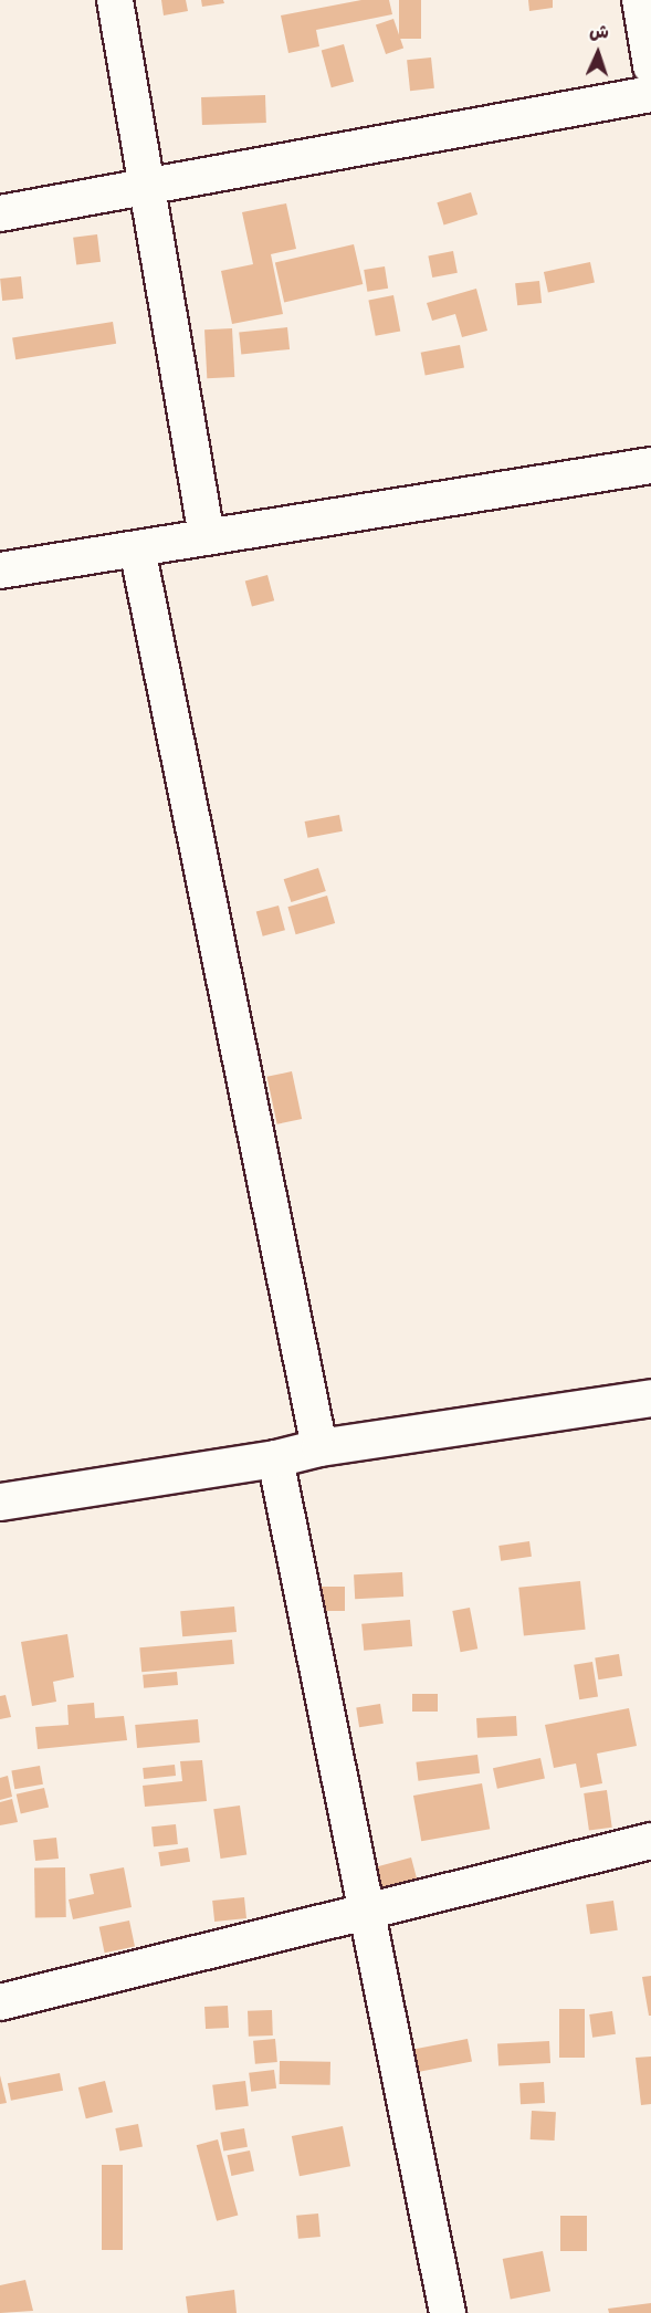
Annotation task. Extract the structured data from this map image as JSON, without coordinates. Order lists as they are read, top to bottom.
{
  "north": "top"
}
